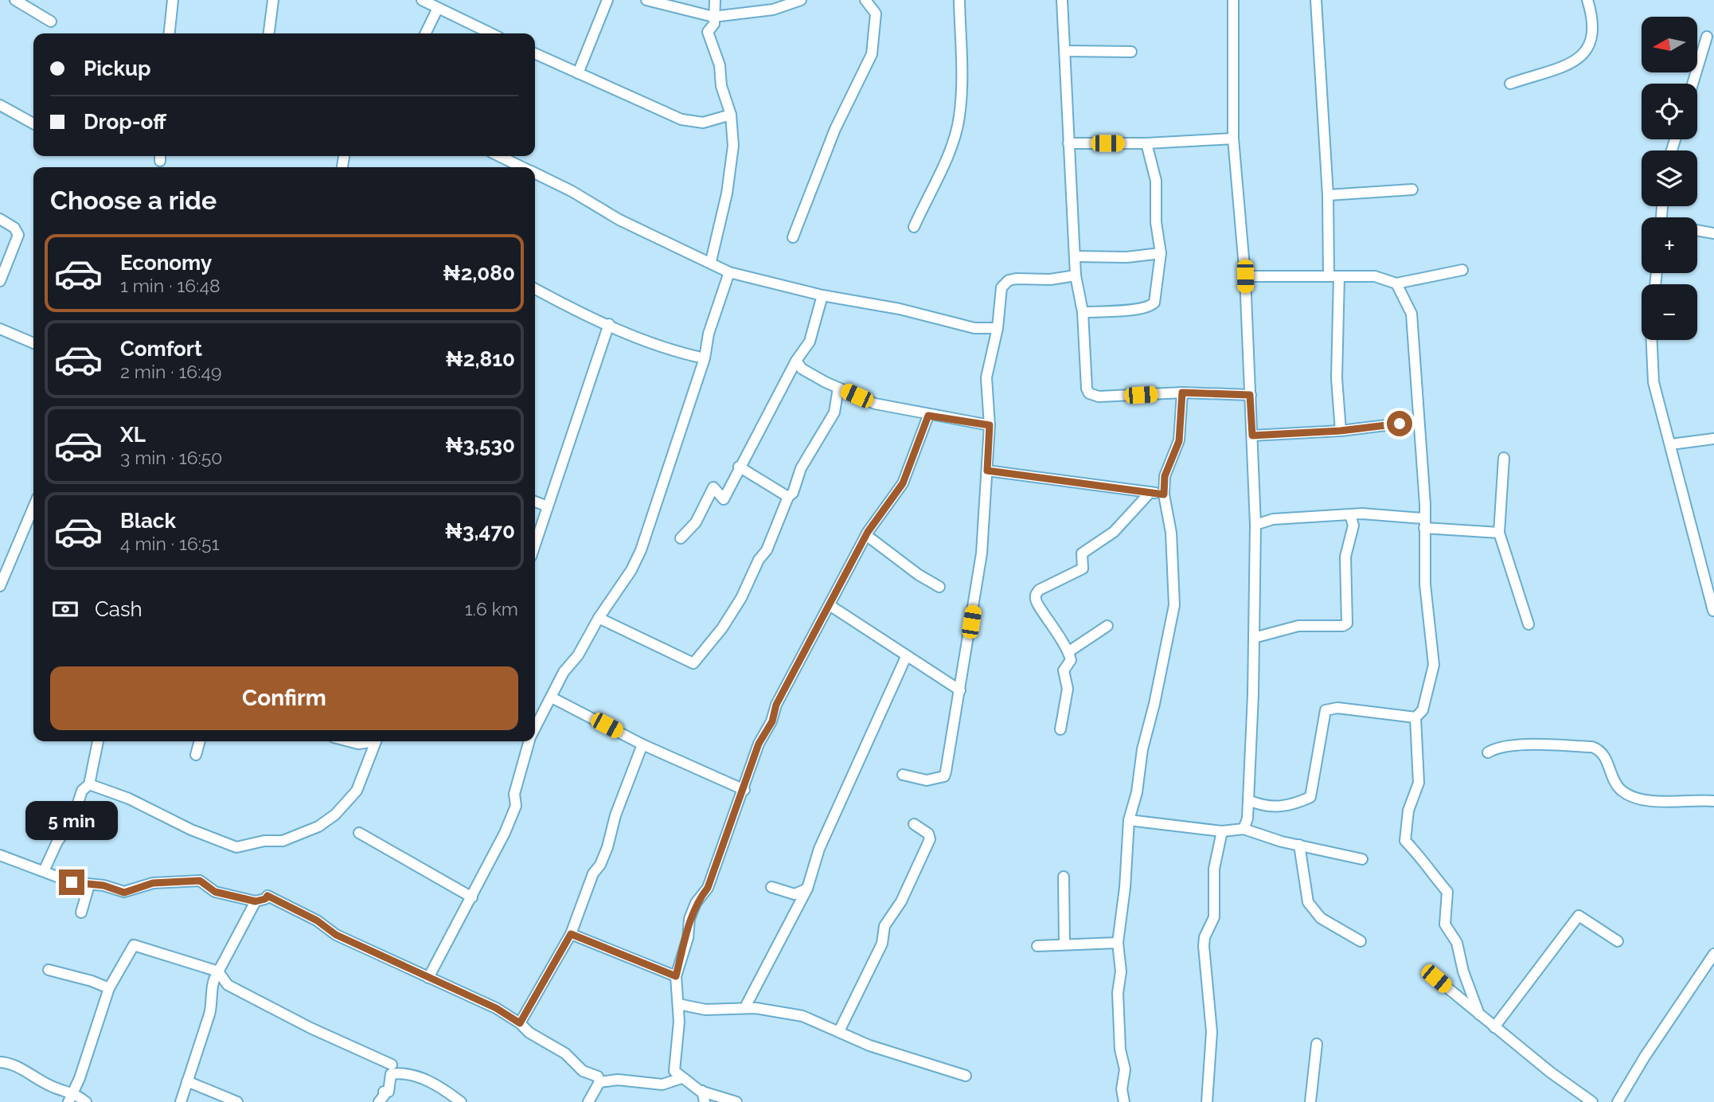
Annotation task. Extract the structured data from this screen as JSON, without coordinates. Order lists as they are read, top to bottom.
{
  "north": "left",
  "page": {
    "map_buttons": ["+", "−"],
    "banner": ["Pickup", "Drop-off"],
    "heading": "Choose a ride",
    "list": [
      {
        "name": "Economy",
        "note": "1 min · 16:48",
        "value": "₦2,080"
      },
      {
        "name": "Comfort",
        "note": "2 min · 16:49",
        "value": "₦2,810"
      },
      {
        "name": "XL",
        "note": "3 min · 16:50",
        "value": "₦3,530"
      },
      {
        "name": "Black",
        "note": "4 min · 16:51",
        "value": "₦3,470"
      }
    ],
    "pay": ["Cash", "1.6 km"],
    "buttons": "Confirm",
    "bubble": "5 min"
  }
}
